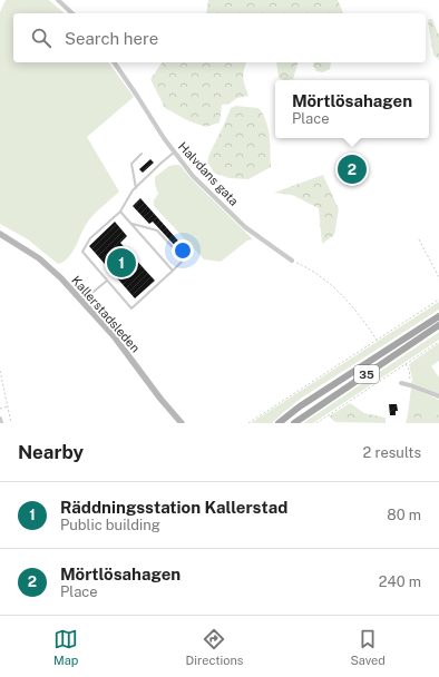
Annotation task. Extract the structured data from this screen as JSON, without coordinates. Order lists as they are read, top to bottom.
{
  "streets": {
    "main road": ["Kallerstadsleden", "35"],
    "street": ["Halvdans gata"]
  },
  "page": {
    "search": "Search here",
    "popup": ["Mörtlösahagen", "Place"],
    "pins": ["2", "1"],
    "heading": ["Nearby", "2 results"],
    "list": [
      {
        "mark": "1",
        "name": "Räddningsstation Kallerstad",
        "note": "Public building",
        "value": "80 m"
      },
      {
        "mark": "2",
        "name": "Mörtlösahagen",
        "note": "Place",
        "value": "240 m"
      }
    ],
    "nav": ["Map", "Directions", "Saved"]
  }
}
